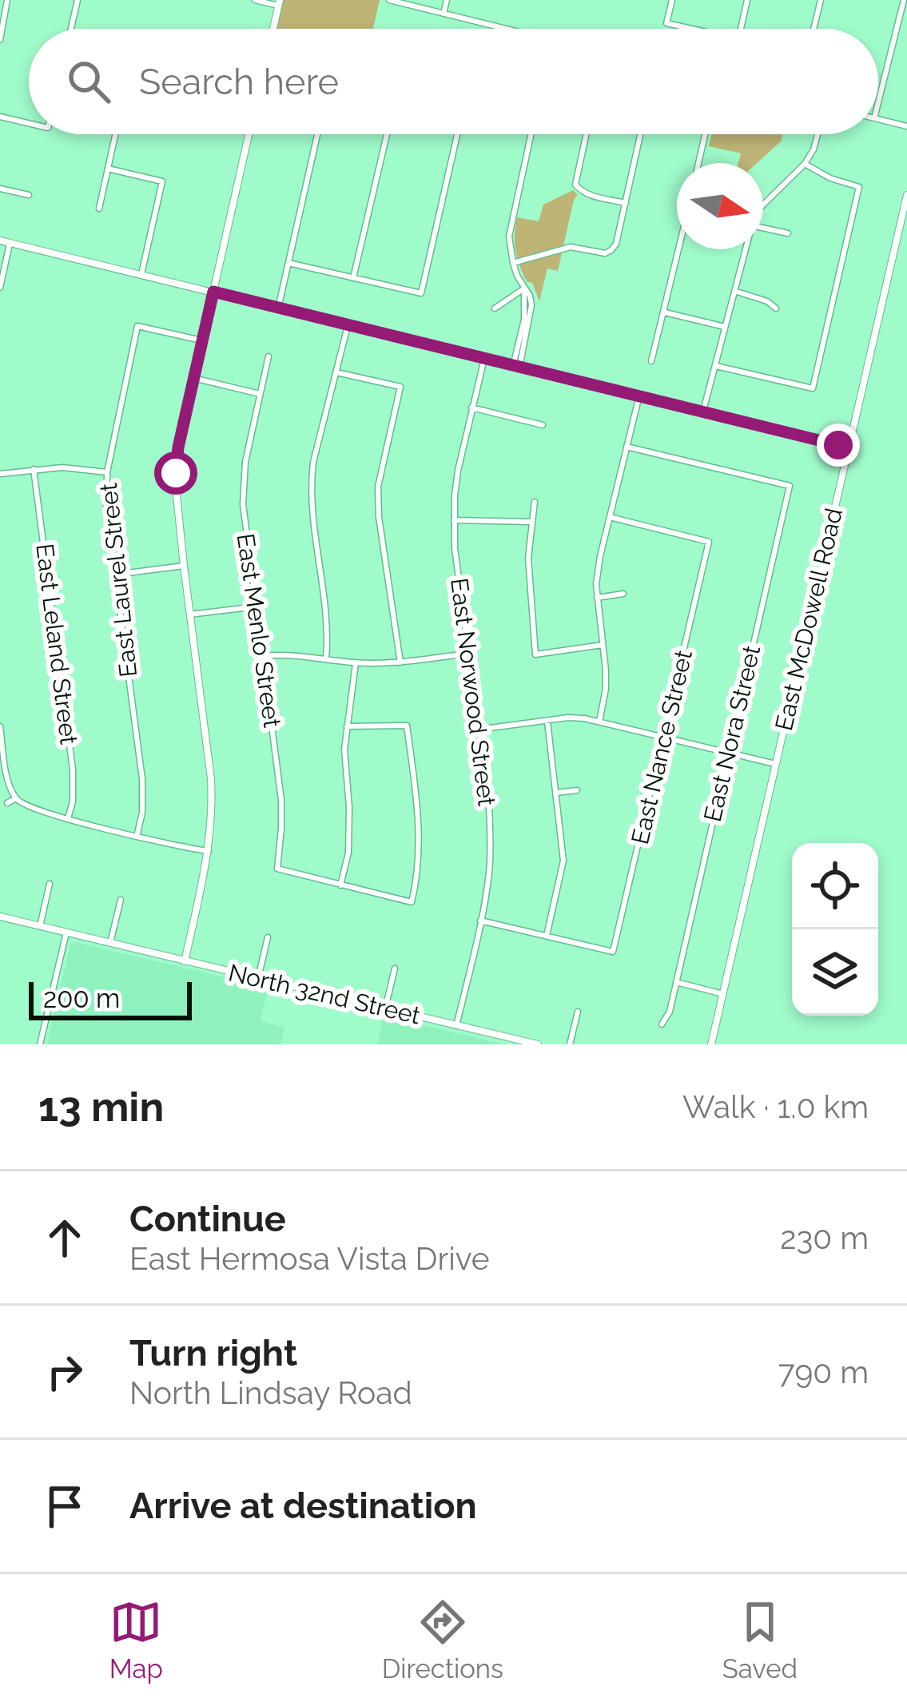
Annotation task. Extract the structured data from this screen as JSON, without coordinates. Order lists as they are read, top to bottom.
{
  "streets": {
    "main road": ["East McDowell Road", "North 32nd Street"],
    "street": [
      "East Laurel Street",
      "East Menlo Street",
      "East Leland Street",
      "East Norwood Street",
      "East Nora Street",
      "East Nance Street"
    ]
  },
  "crossings": [
    ["East Norwood Street", "North 32nd Street"]
  ],
  "scale_bar": "200 m",
  "north": "right",
  "page": {
    "search": "Search here",
    "scale": "200 m",
    "heading": ["13 min", "Walk · 1.0 km"],
    "list": [
      ["Continue", "East Hermosa Vista Drive", "230 m"],
      ["Turn right", "North Lindsay Road", "790 m"],
      "Arrive at destination"
    ],
    "nav": ["Map", "Directions", "Saved"]
  }
}
